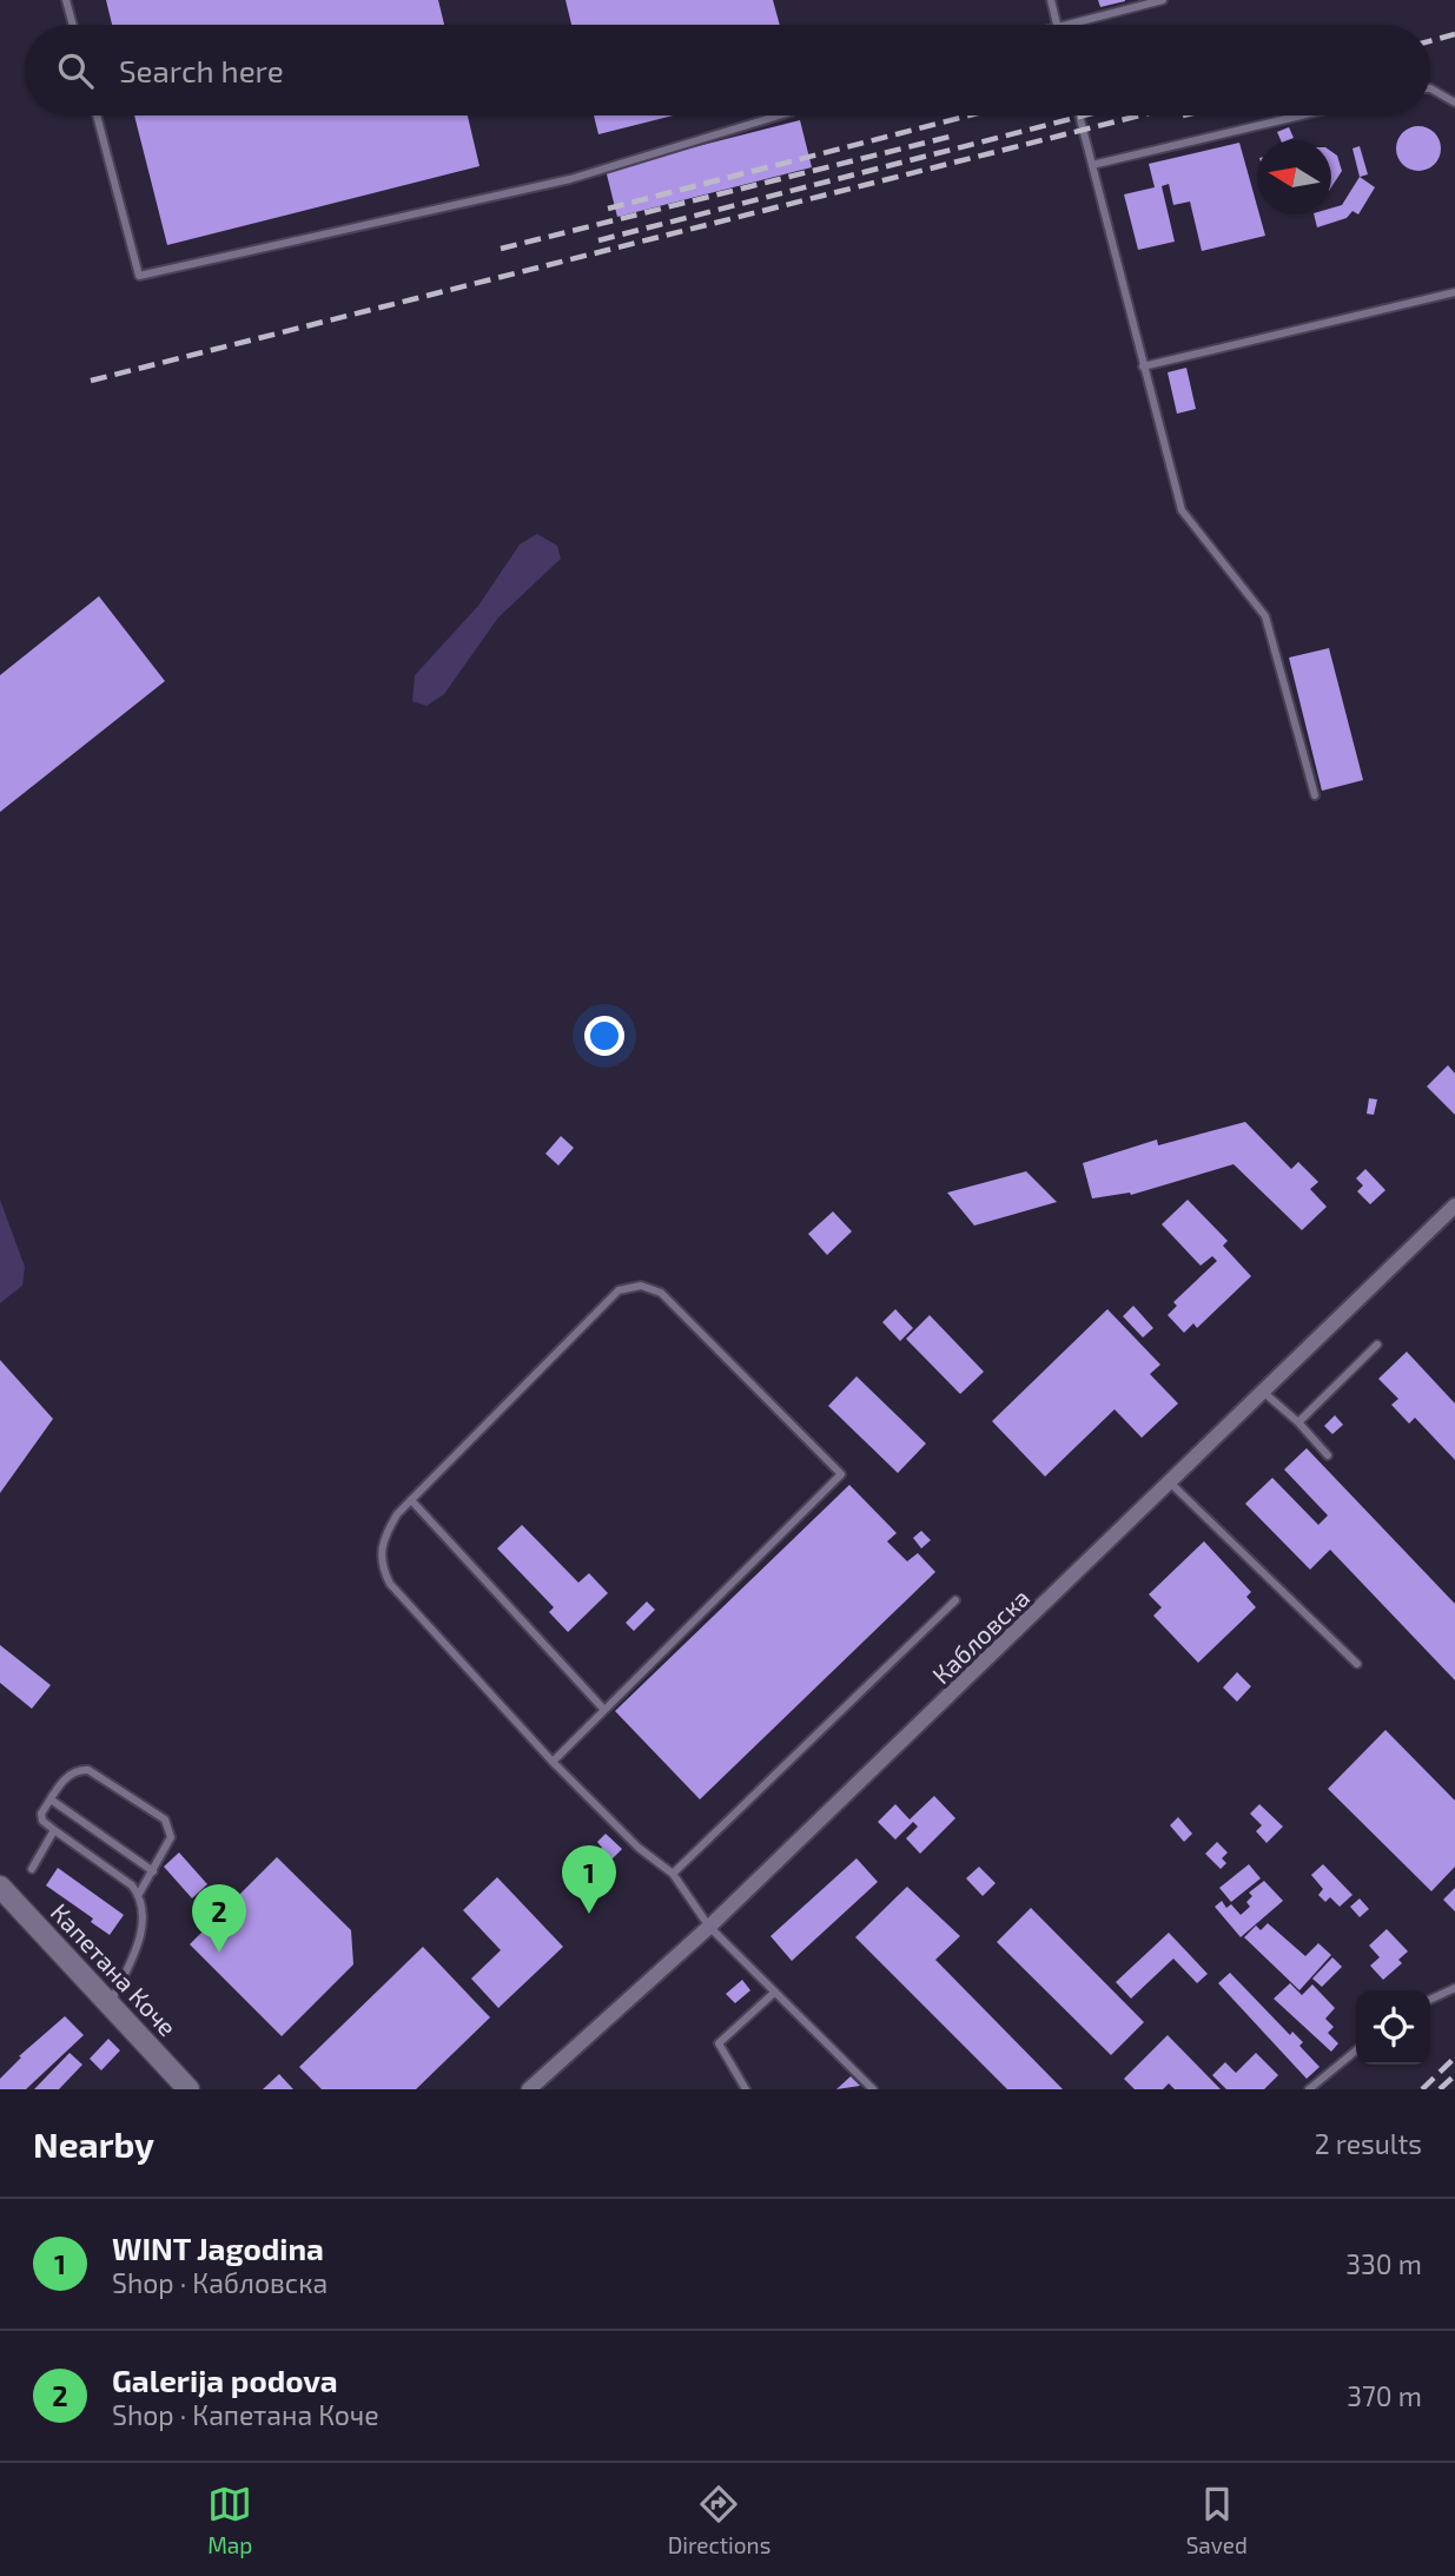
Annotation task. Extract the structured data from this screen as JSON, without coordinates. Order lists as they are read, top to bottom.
{
  "streets": {
    "main road": ["Капетана Коче"],
    "street": ["Кабловска"]
  },
  "north": "left",
  "page": {
    "search": "Search here",
    "pins": ["1", "2"],
    "heading": ["Nearby", "2 results"],
    "list": [
      {
        "mark": "1",
        "name": "WINT Jagodina",
        "note": "Shop · Кабловска",
        "value": "330 m"
      },
      {
        "mark": "2",
        "name": "Galerija podova",
        "note": "Shop · Капетана Коче",
        "value": "370 m"
      }
    ],
    "nav": ["Map", "Directions", "Saved"]
  }
}
